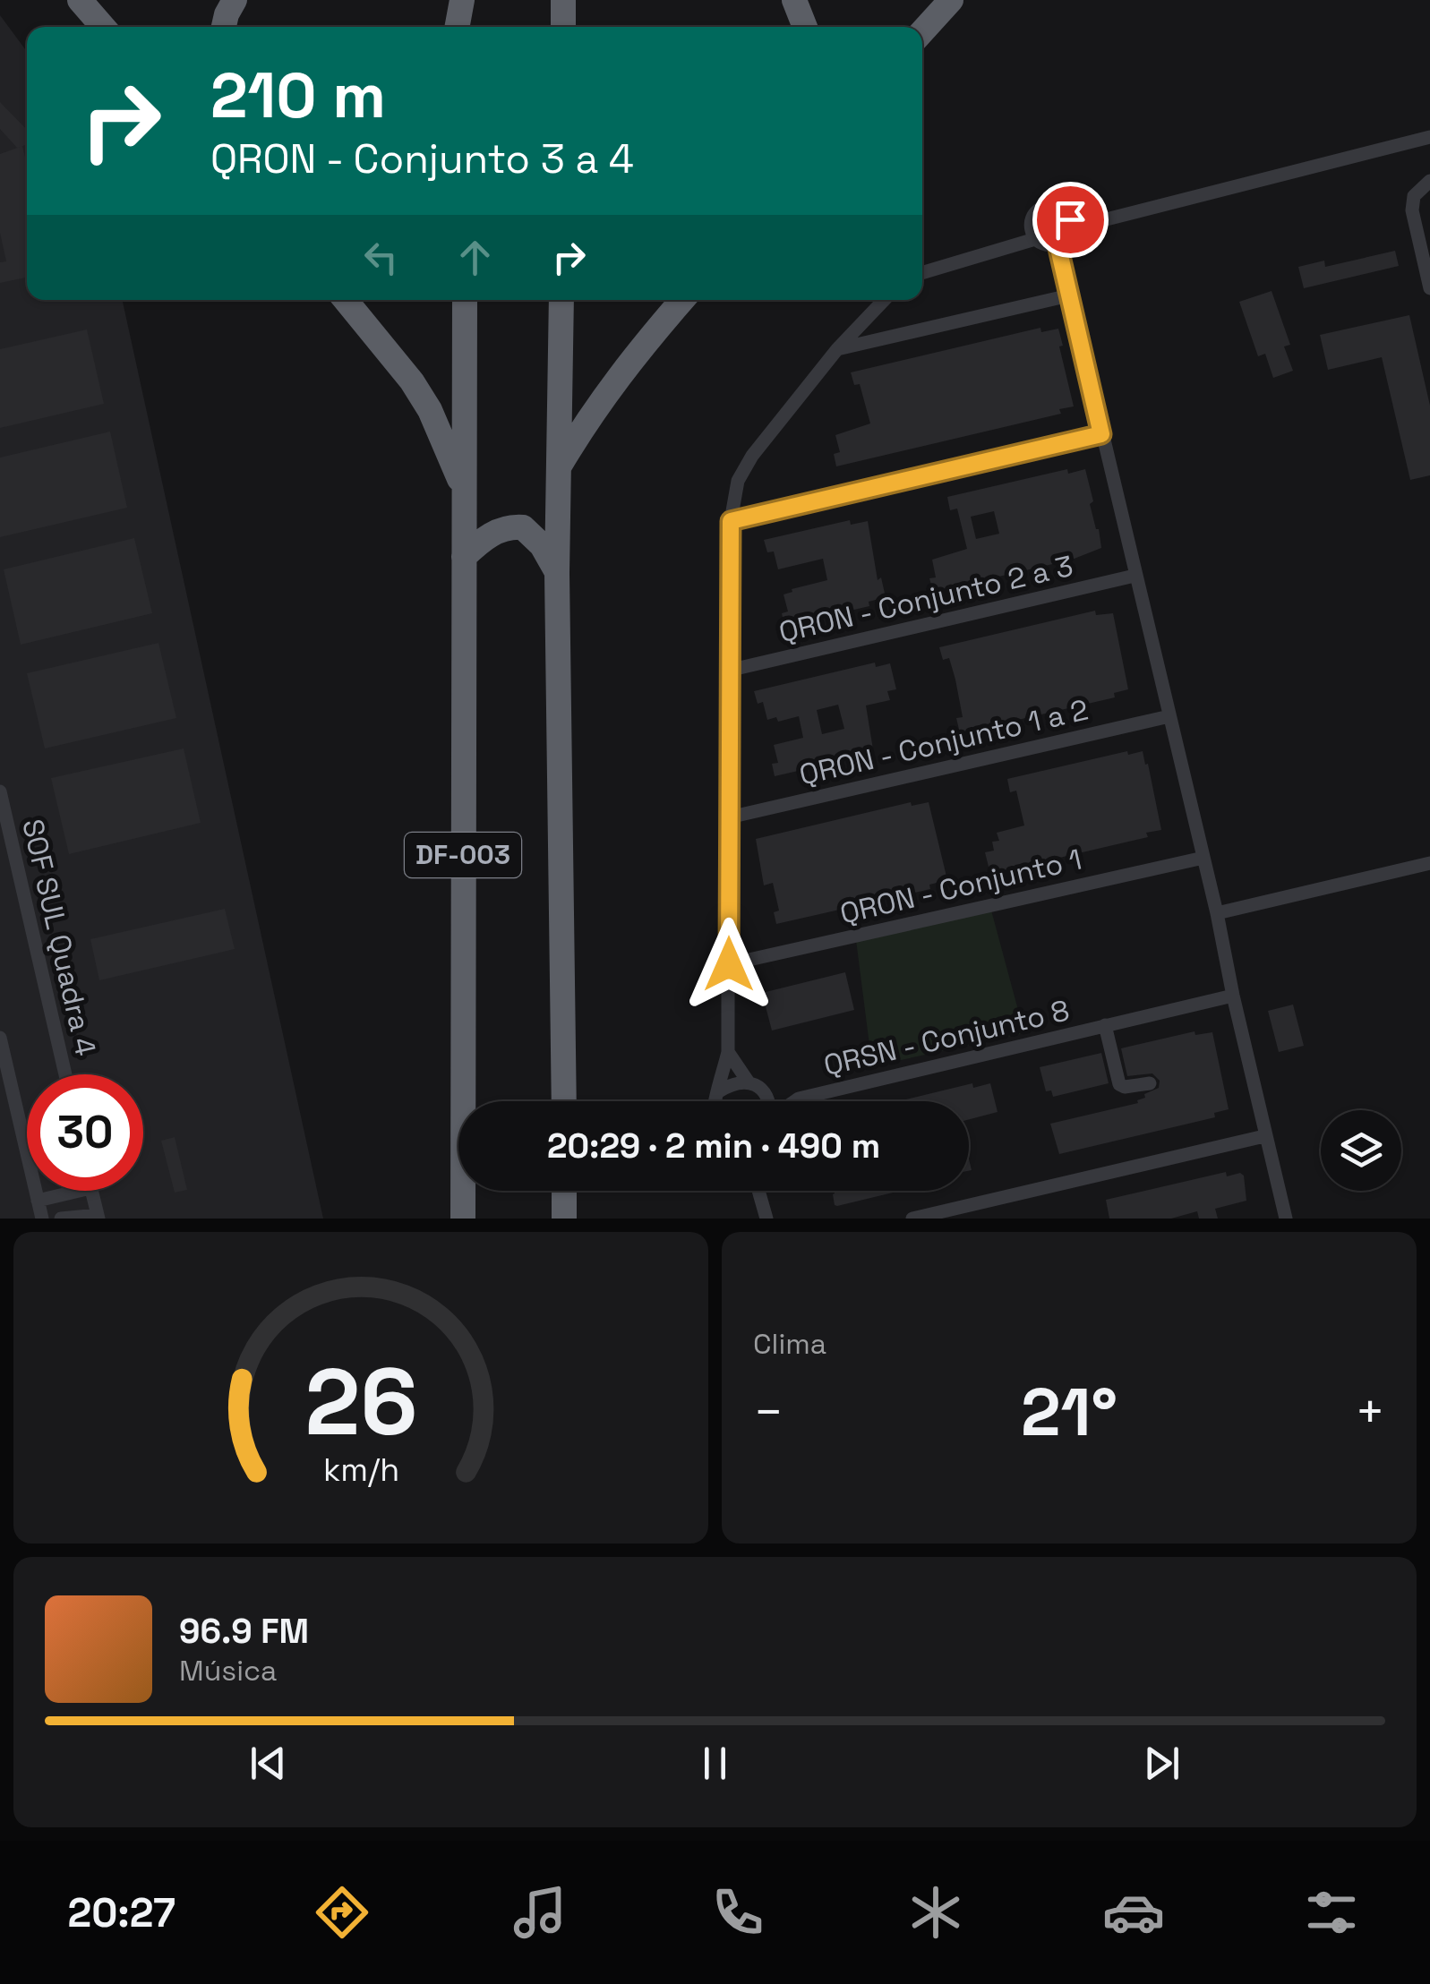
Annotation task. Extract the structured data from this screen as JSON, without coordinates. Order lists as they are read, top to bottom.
{
  "streets": {
    "highway": ["DF-003"],
    "street": [
      "QRON - Conjunto 2 a 3",
      "QRON - Conjunto 1 a 2",
      "QRON - Conjunto 1",
      "SOF SUL Quadra 4",
      "QRSN - Conjunto 8"
    ]
  },
  "page": {
    "turn": ["210 m", "QRON - Conjunto 3 a 4"],
    "limit": "30",
    "trip": "20:29 · 2 min · 490 m",
    "tile": "Clima",
    "heat": ["−", "21°", "+"],
    "song": ["96.9 FM", "Música"],
    "tabs": "20:27",
    "gauge": ["26", "km/h"]
  }
}
